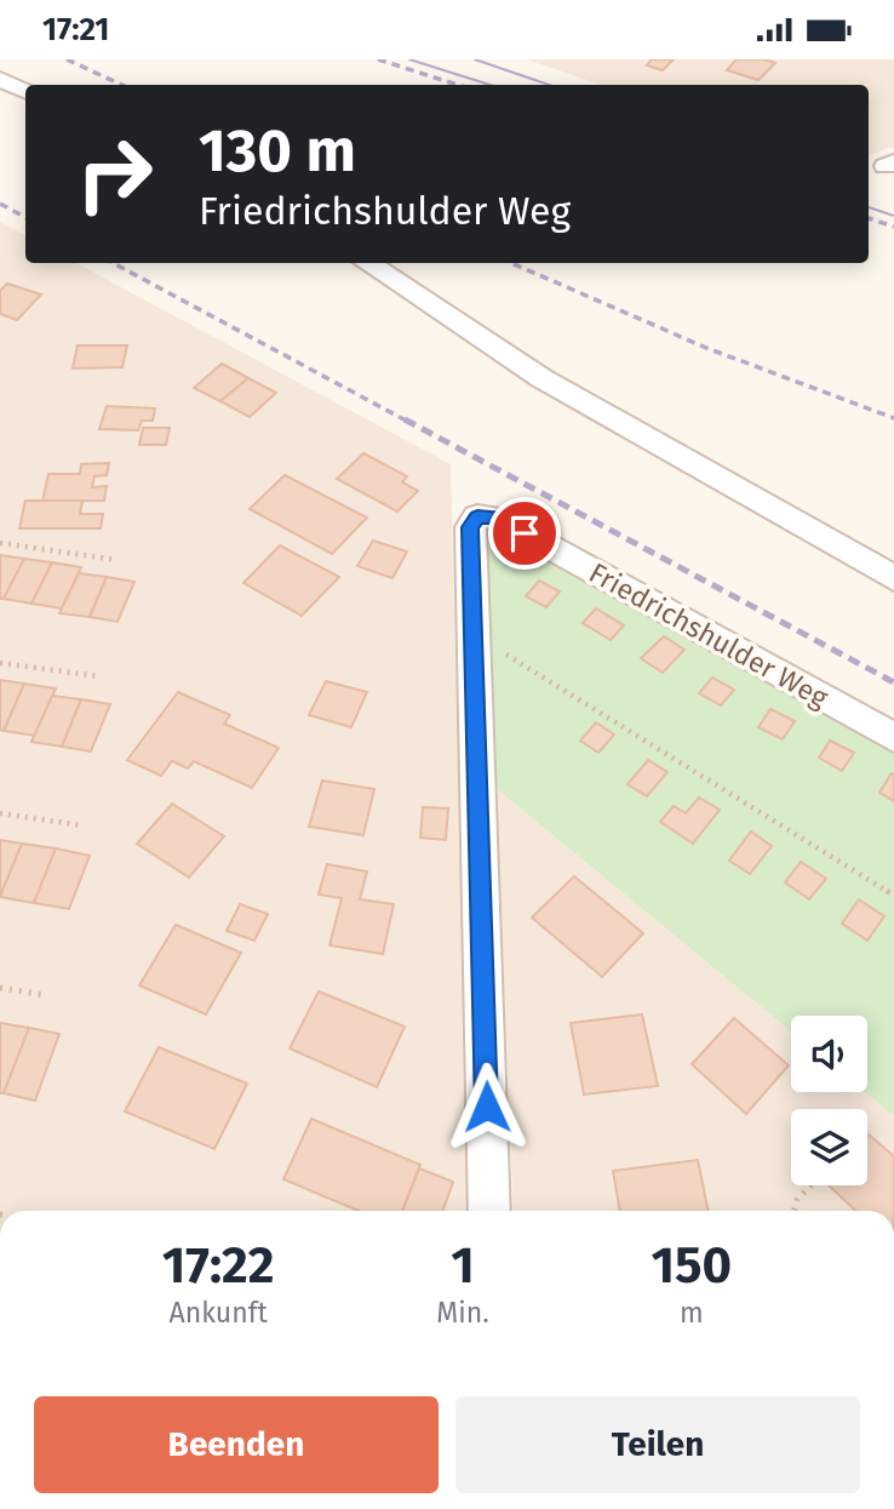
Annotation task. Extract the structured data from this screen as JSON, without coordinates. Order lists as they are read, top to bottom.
{
  "streets": {
    "street": ["Friedrichshulder Weg"]
  },
  "page": {
    "status": "17:21",
    "turn": ["130 m", "Friedrichshulder Weg"],
    "eta": [
      "17:22",
      "Ankunft",
      "1",
      "Min.",
      "150",
      "m"
    ],
    "buttons": ["Beenden", "Teilen"]
  }
}
